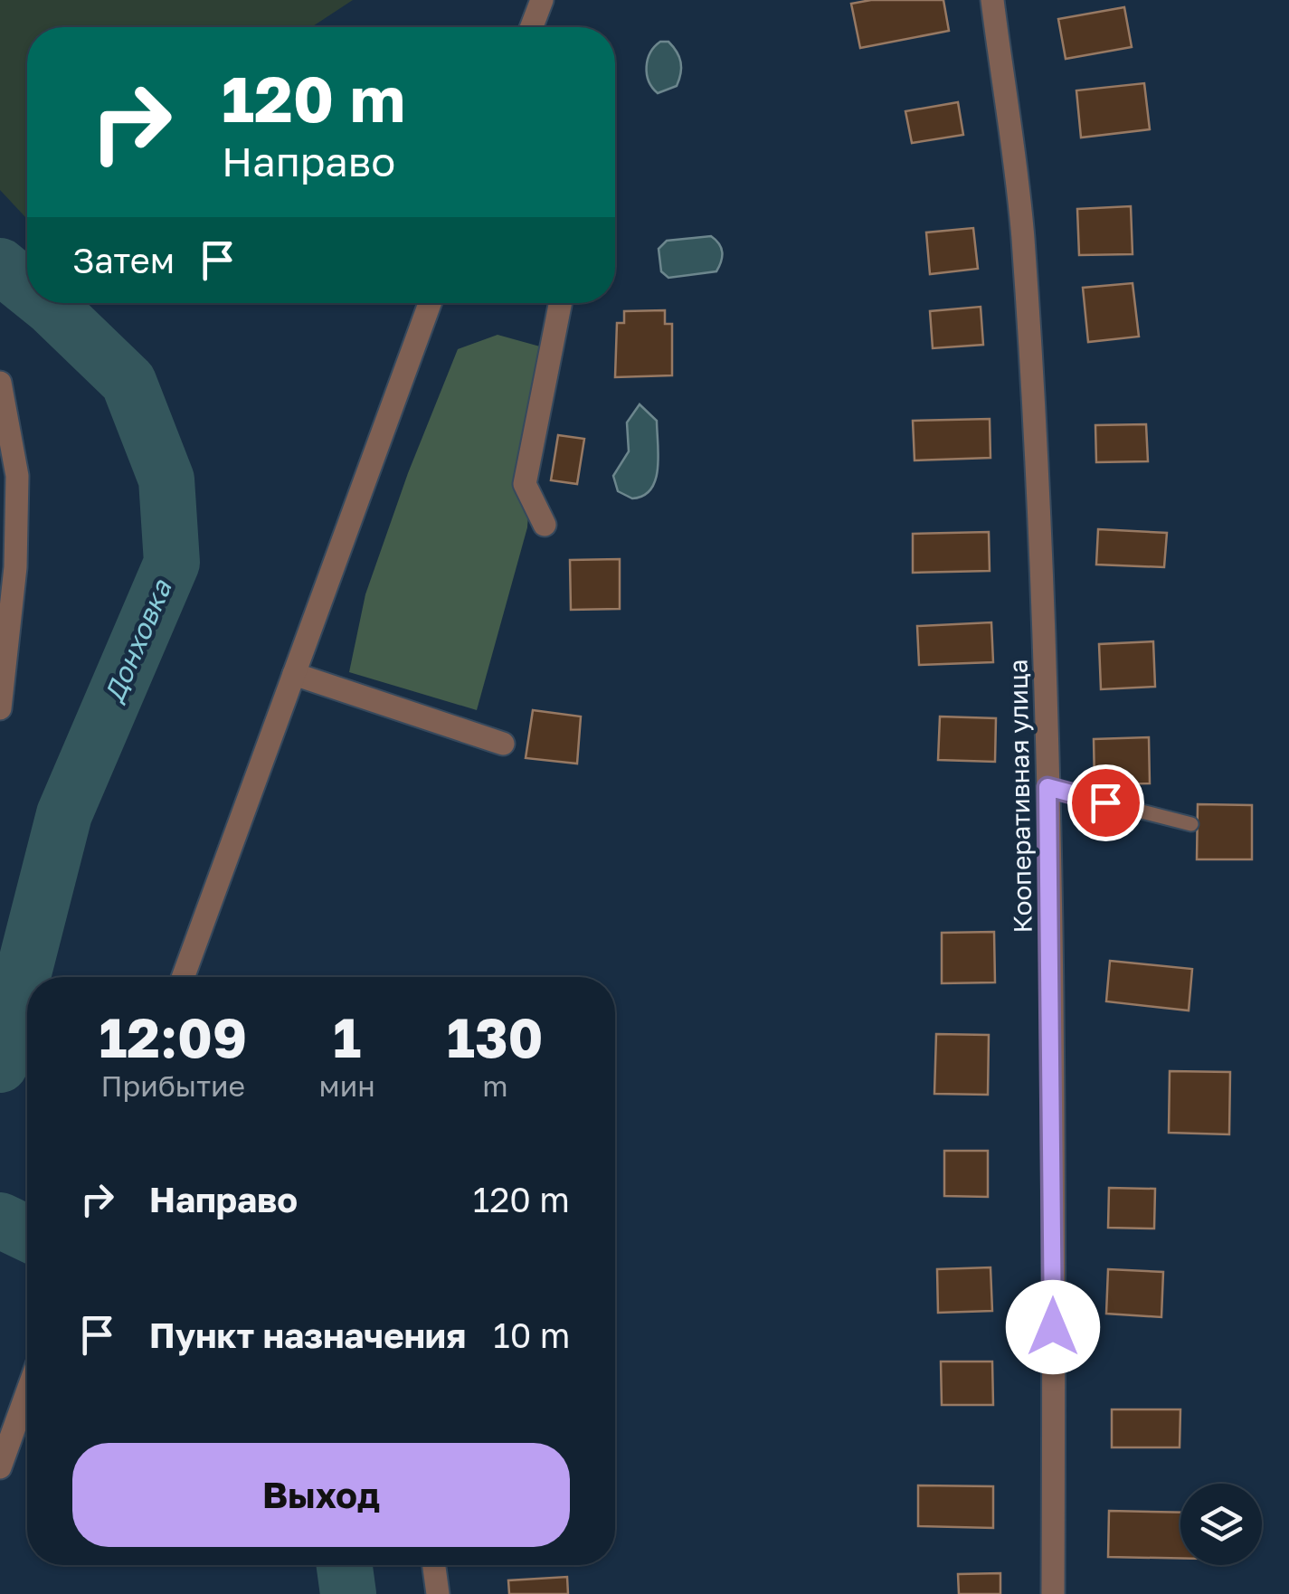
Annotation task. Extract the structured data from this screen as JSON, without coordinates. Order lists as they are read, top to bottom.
{
  "streets": {
    "street": ["Кооперативная улица"]
  },
  "water": ["Донховка"],
  "page": {
    "turn": ["120 m", "Направо"],
    "then": "Затем",
    "eta": [
      "12:09",
      "Прибытие",
      "1",
      "мин",
      "130",
      "m"
    ],
    "list": [
      {
        "name": "Направо",
        "value": "120 m"
      },
      {
        "name": "Пункт назначения",
        "value": "10 m"
      }
    ],
    "buttons": "Выход"
  }
}
